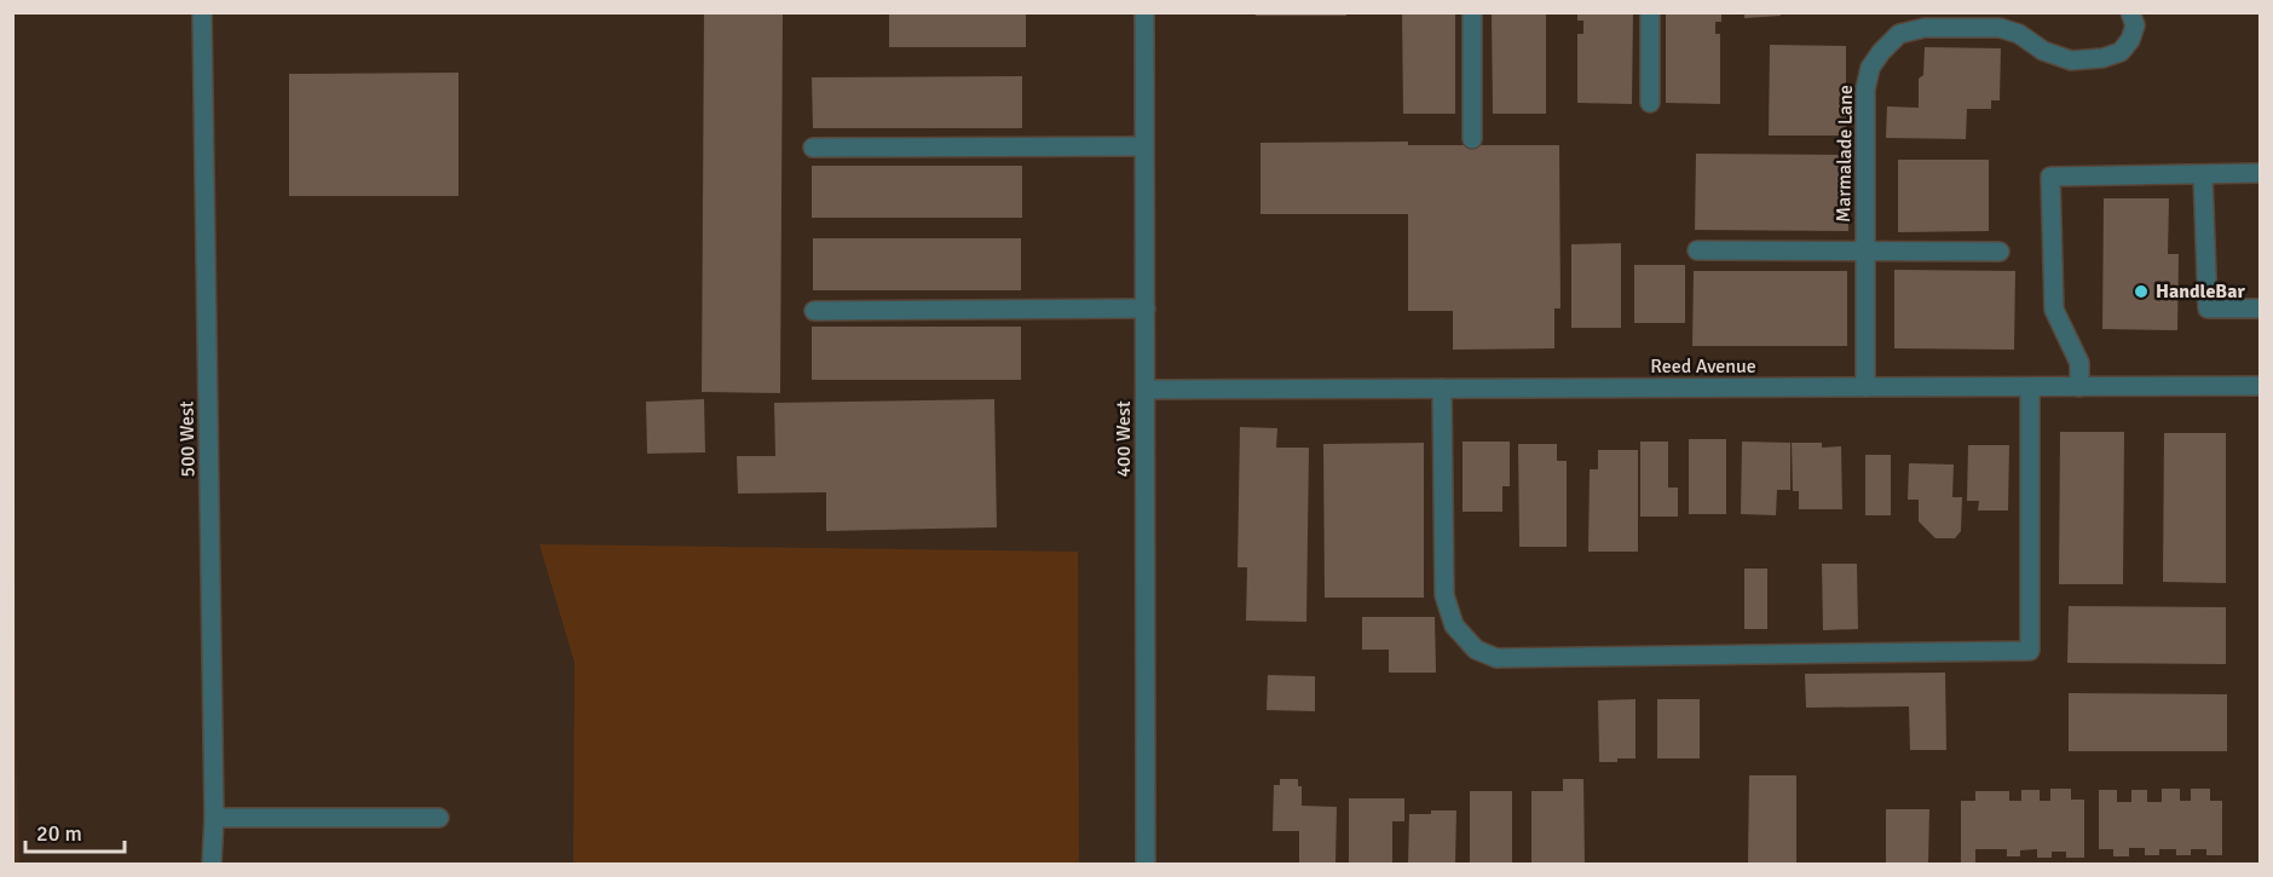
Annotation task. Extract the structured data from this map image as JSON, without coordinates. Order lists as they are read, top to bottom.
{
  "streets": {
    "street": [
      "Marmalade Lane",
      "Reed Avenue",
      "500 West",
      "400 West"
    ]
  },
  "crossings": [
    ["Marmalade Lane", "Reed Avenue"],
    ["Reed Avenue", "400 West"]
  ],
  "places": ["HandleBar"],
  "scale_bar": "20 m"
}
